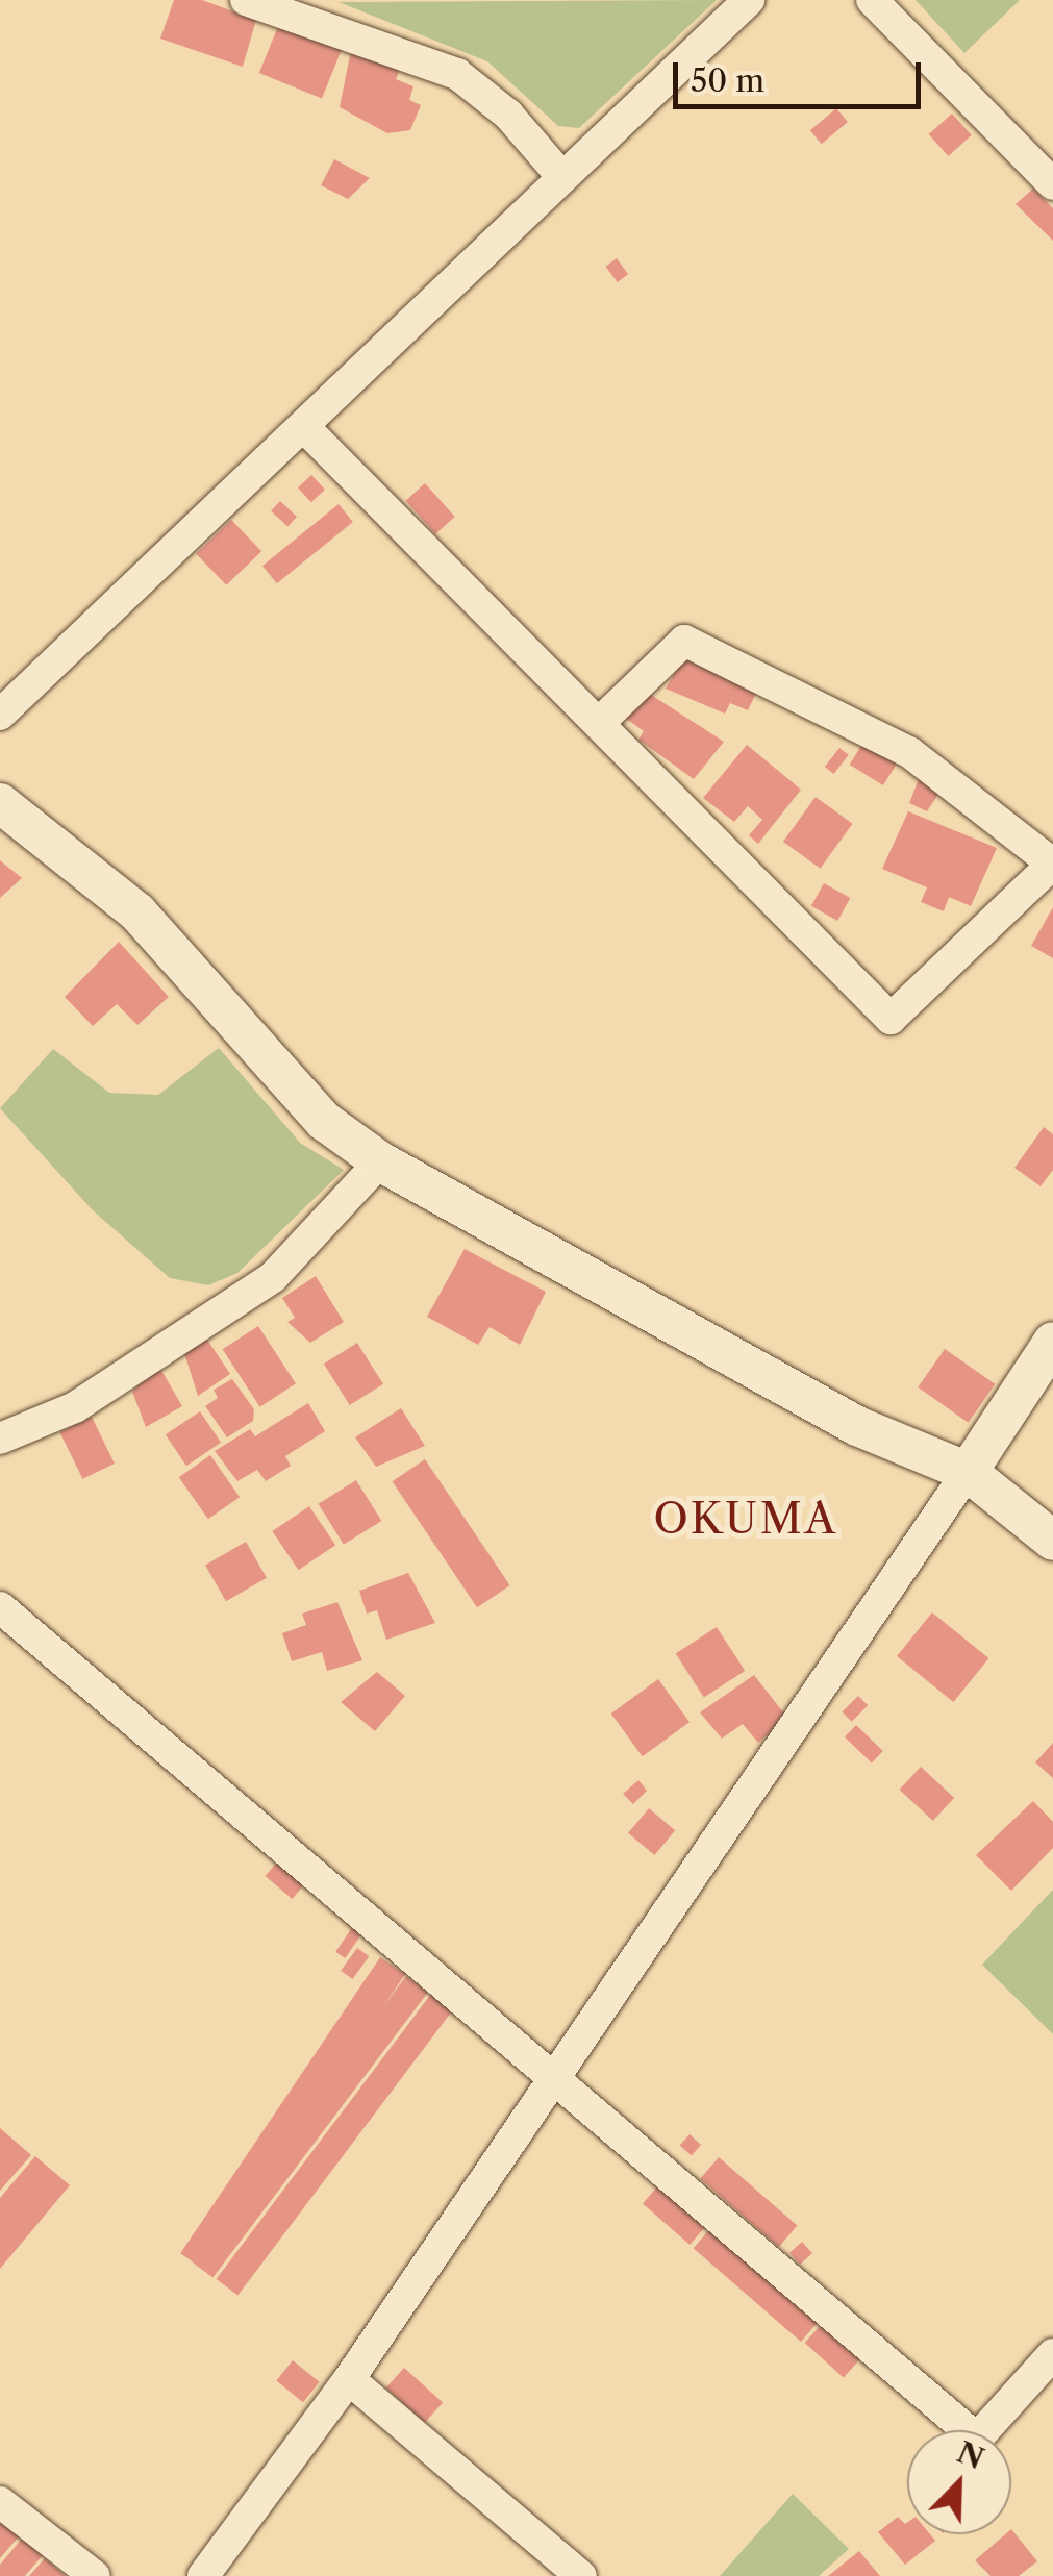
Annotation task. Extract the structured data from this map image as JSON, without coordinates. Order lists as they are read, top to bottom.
{
  "districts": ["OKUMA"],
  "scale_bar": "50 m",
  "north": "top right"
}
